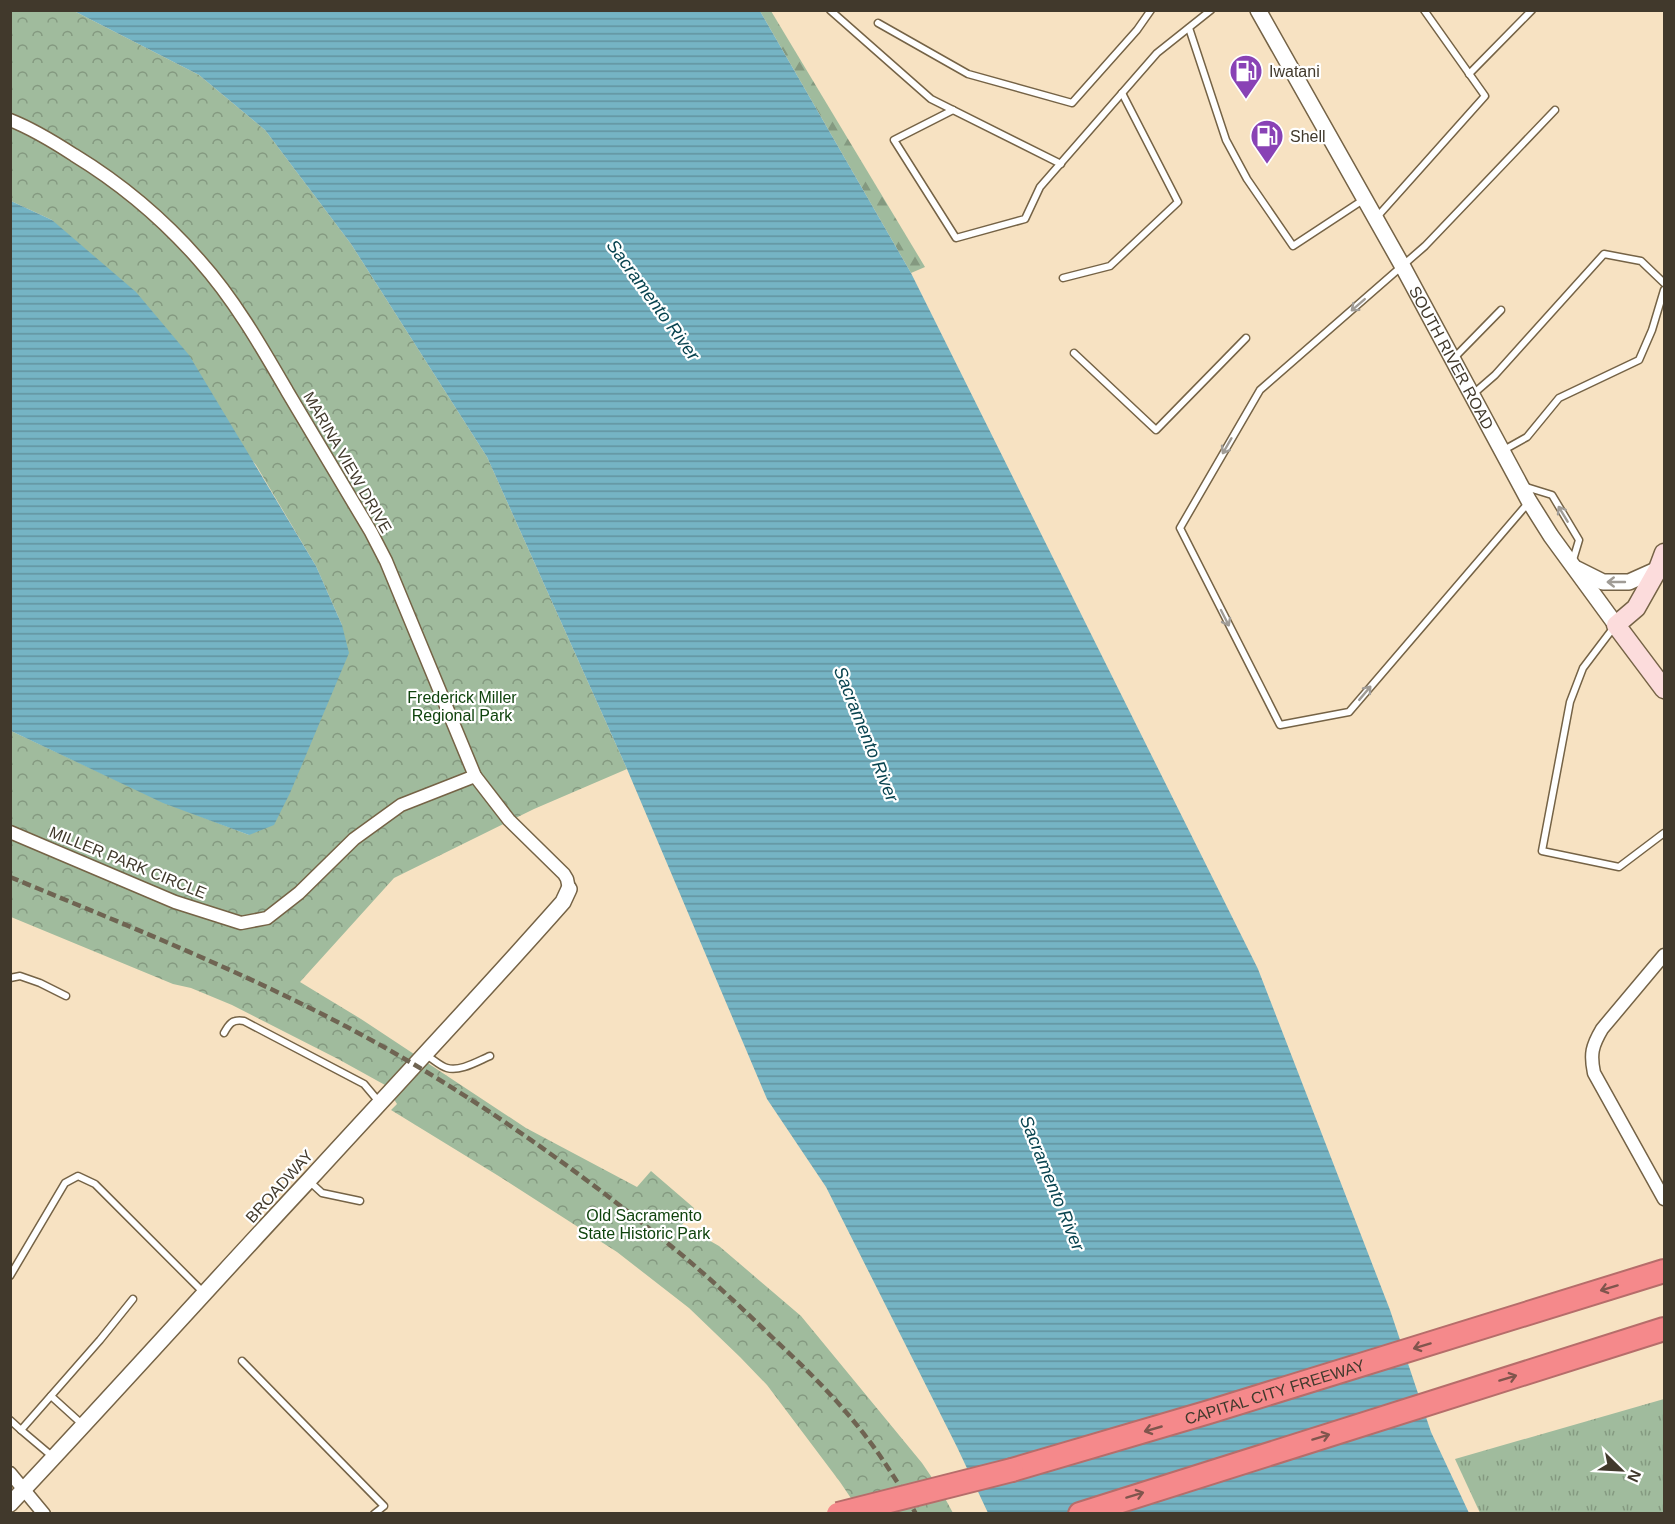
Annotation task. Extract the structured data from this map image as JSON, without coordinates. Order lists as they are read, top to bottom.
{
  "streets": {
    "highway": ["CAPITAL CITY FREEWAY"],
    "main road": ["SOUTH RIVER ROAD"],
    "street": ["MARINA VIEW DRIVE", "MILLER PARK CIRCLE", "BROADWAY"]
  },
  "crossings": [
    ["MARINA VIEW DRIVE", "MILLER PARK CIRCLE"],
    ["MARINA VIEW DRIVE", "BROADWAY"]
  ],
  "water": ["Sacramento River"],
  "parks": ["Frederick Miller Regional Park", "Old Sacramento State Historic Park"],
  "places": {
    "fuel station": ["Iwatani", "Shell"]
  },
  "north": "bottom right"
}
